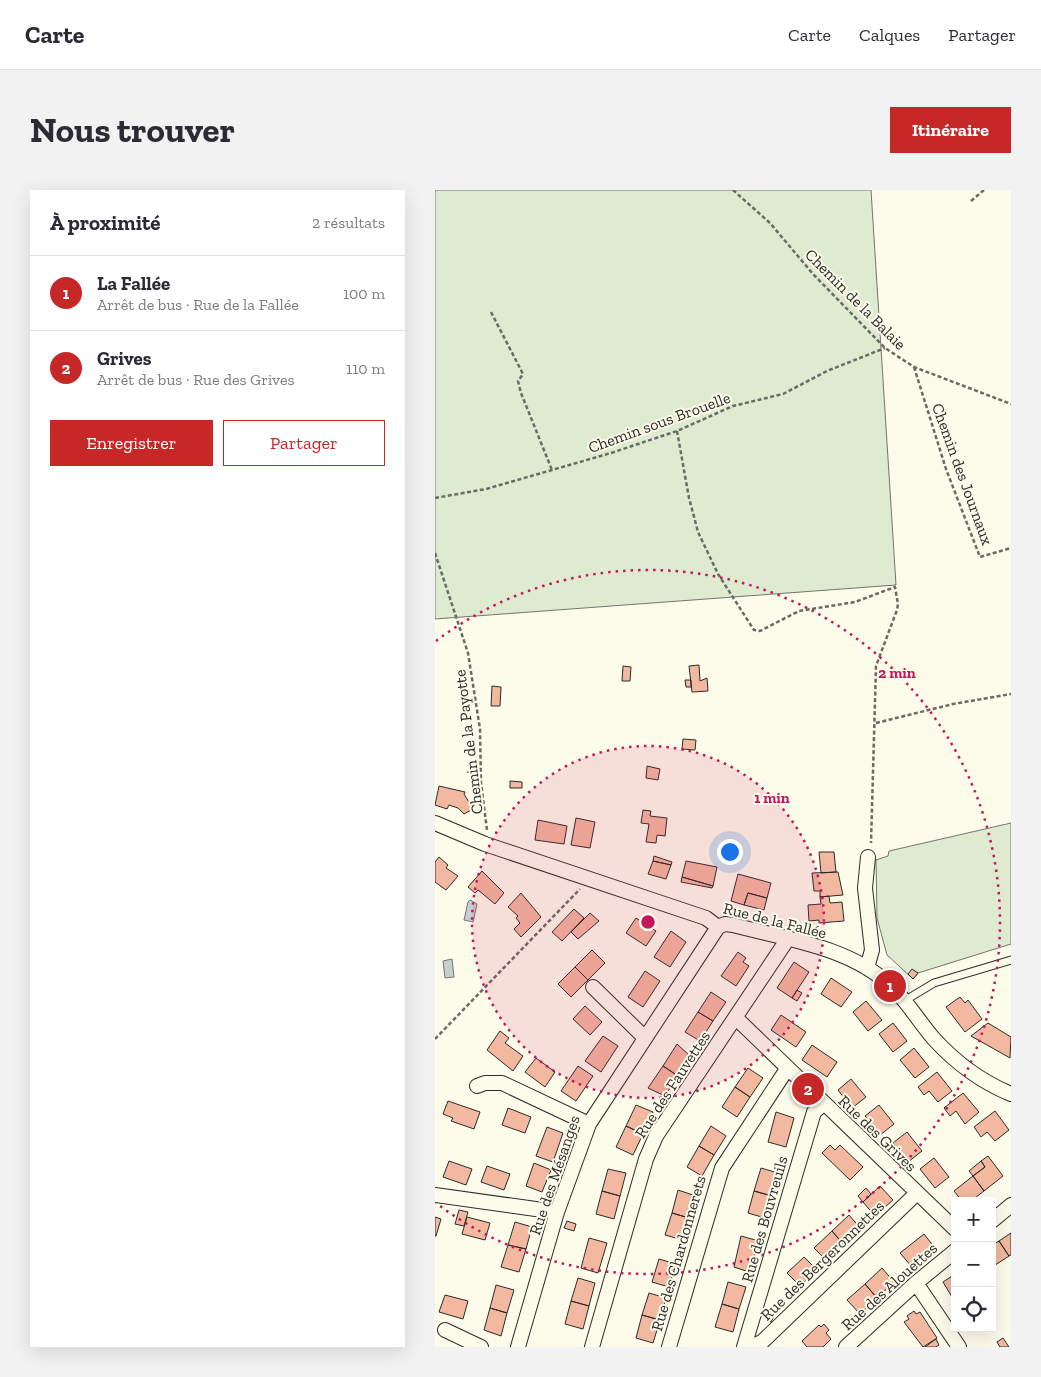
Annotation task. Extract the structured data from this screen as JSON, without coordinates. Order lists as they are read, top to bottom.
{
  "streets": {
    "street": [
      "Rue de la Fallée",
      "Rue des Fauvettes",
      "Rue des Grives",
      "Rue des Mésanges",
      "Rue des Bouvreuils",
      "Rue des Chardonnerets",
      "Rue des Bergeronnettes",
      "Rue des Alouettes"
    ],
    "path": [
      "Chemin de la Balaie",
      "Chemin sous Brouelle",
      "Chemin des Journaux",
      "Chemin de la Payotte"
    ]
  },
  "crossings": [
    ["Chemin de la Balaie", "Chemin sous Brouelle"],
    ["Chemin de la Balaie", "Chemin des Journaux"],
    ["Chemin de la Payotte", "Rue de la Fallée"],
    ["Rue de la Fallée", "Rue des Fauvettes"],
    ["Rue de la Fallée", "Rue des Mésanges"],
    ["Rue des Fauvettes", "Rue des Grives"],
    ["Rue des Grives", "Rue des Bouvreuils"],
    ["Rue des Grives", "Rue des Chardonnerets"],
    ["Rue des Grives", "Rue des Bergeronnettes"]
  ],
  "page": {
    "header": "Carte",
    "nav": ["Carte", "Calques", "Partager"],
    "buttons": [
      "Itinéraire",
      ["Enregistrer", "Partager"]
    ],
    "title": "Nous trouver",
    "heading": ["À proximité", "2 résultats"],
    "list": [
      {
        "mark": "1",
        "name": "La Fallée",
        "note": "Arrêt de bus · Rue de la Fallée",
        "value": "100 m"
      },
      {
        "mark": "2",
        "name": "Grives",
        "note": "Arrêt de bus · Rue des Grives",
        "value": "110 m"
      }
    ],
    "pins": ["1", "2"],
    "map_buttons": ["+", "−"]
  },
  "rings": ["2 min", "1 min"]
}
